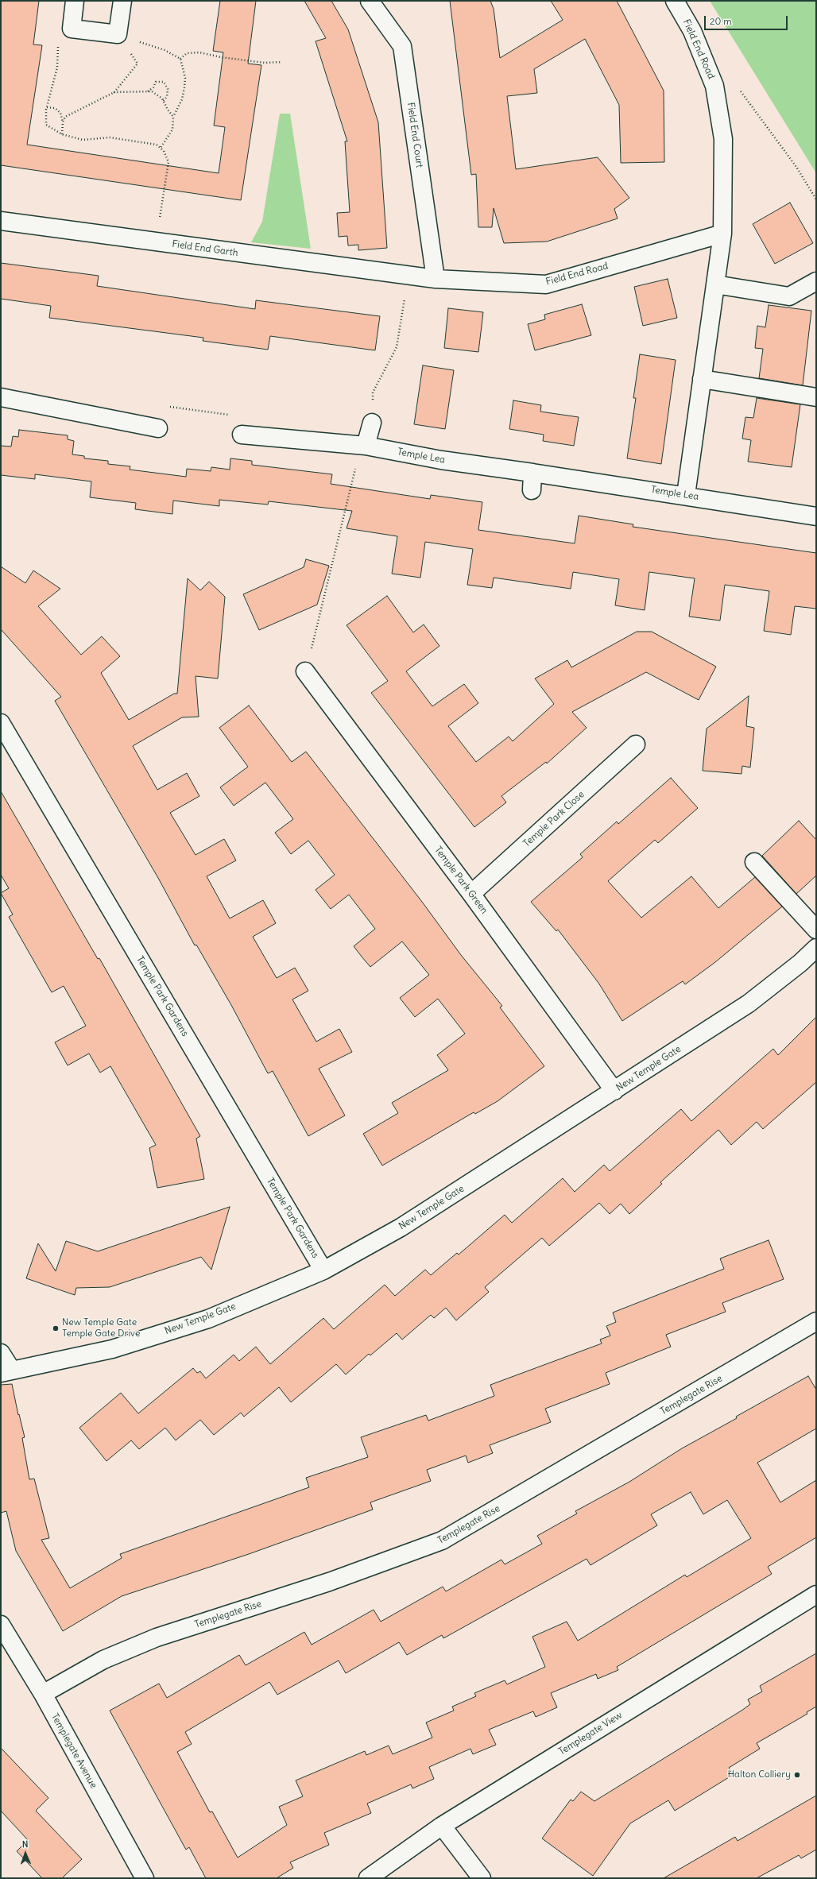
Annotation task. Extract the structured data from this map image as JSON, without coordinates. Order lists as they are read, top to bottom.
{
  "streets": {
    "street": [
      "Field End Road",
      "Field End Court",
      "Field End Garth",
      "Temple Lea",
      "Temple Park Close",
      "Temple Park Green",
      "Temple Park Gardens",
      "New Temple Gate",
      "Templegate Rise",
      "Templegate View",
      "Templegate Avenue"
    ]
  },
  "crossings": [
    ["Field End Road", "Field End Court"],
    ["Field End Road", "Field End Garth"],
    ["Field End Road", "Temple Lea"],
    ["Temple Park Close", "Temple Park Green"],
    ["Temple Park Green", "New Temple Gate"],
    ["Temple Park Gardens", "New Temple Gate"],
    ["Templegate Rise", "Templegate Avenue"]
  ],
  "places": ["New Temple Gate Temple Gate Drive", "Halton Colliery"],
  "scale_bar": "20 m",
  "north": "top"
}
